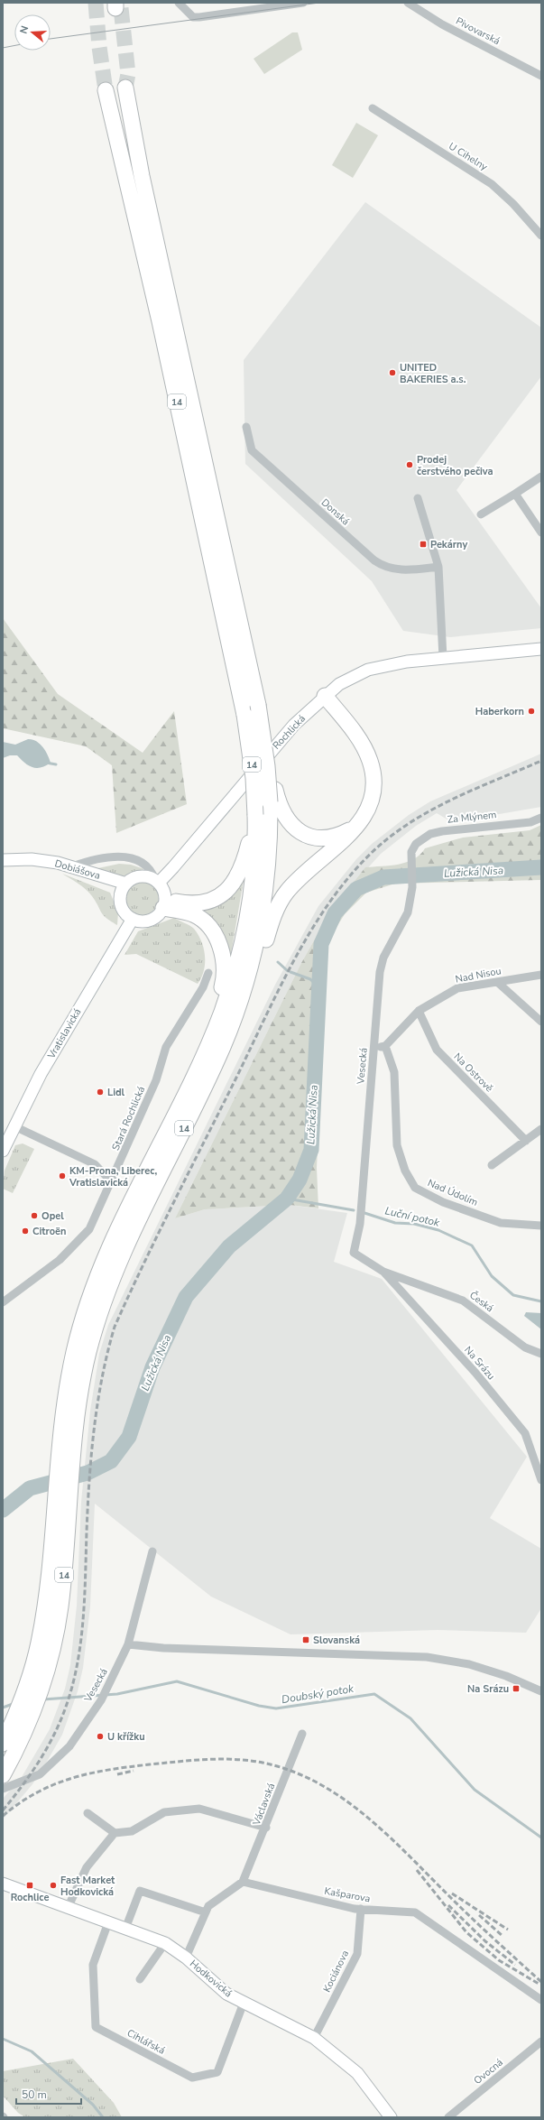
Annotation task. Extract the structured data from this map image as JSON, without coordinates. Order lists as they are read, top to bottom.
{
  "streets": {
    "highway": ["14"],
    "street": [
      "Pivovarská",
      "U Cihelny",
      "Donská",
      "Rochlická",
      "Za Mlýnem",
      "Dobiášova",
      "Nad Nisou",
      "Vratislavická",
      "Vesecká",
      "Na Ostrově",
      "Stará Rochlická",
      "Nad Údolím",
      "Česká",
      "Na Srázu",
      "Václavská",
      "Kašparova",
      "Kociánova",
      "Hodkovická",
      "Cihlářská",
      "Ovocná"
    ]
  },
  "crossings": [
    ["Rochlická", "Dobiášova"],
    ["Rochlická", "Vratislavická"],
    ["Za Mlýnem", "Vesecká"],
    ["Dobiášova", "Vratislavická"],
    ["Nad Nisou", "Na Ostrově"],
    ["Nad Nisou", "Nad Údolím"],
    ["Vesecká", "Česká"],
    ["Vesecká", "Na Srázu"],
    ["Česká", "Na Srázu"],
    ["Václavská", "Kašparova"],
    ["Kašparova", "Kociánova"],
    ["Kociánova", "Hodkovická"],
    ["Hodkovická", "Cihlářská"]
  ],
  "water": ["Lužická Nisa", "Luční potok", "Doubský potok"],
  "places": {
    "other": [
      "UNITED BAKERIES a.s.",
      "Prodej čerstvého pečiva",
      "Haberkorn",
      "Lidl",
      "KM-Prona, Liberec, Vratislavická",
      "Opel",
      "Citroën",
      "U křížku",
      "Fast Market Hodkovická"
    ],
    "transit": [
      "Pekárny",
      "Slovanská",
      "Na Srázu",
      "Rochlice"
    ]
  },
  "scale_bar": "50 m",
  "north": "left"
}
